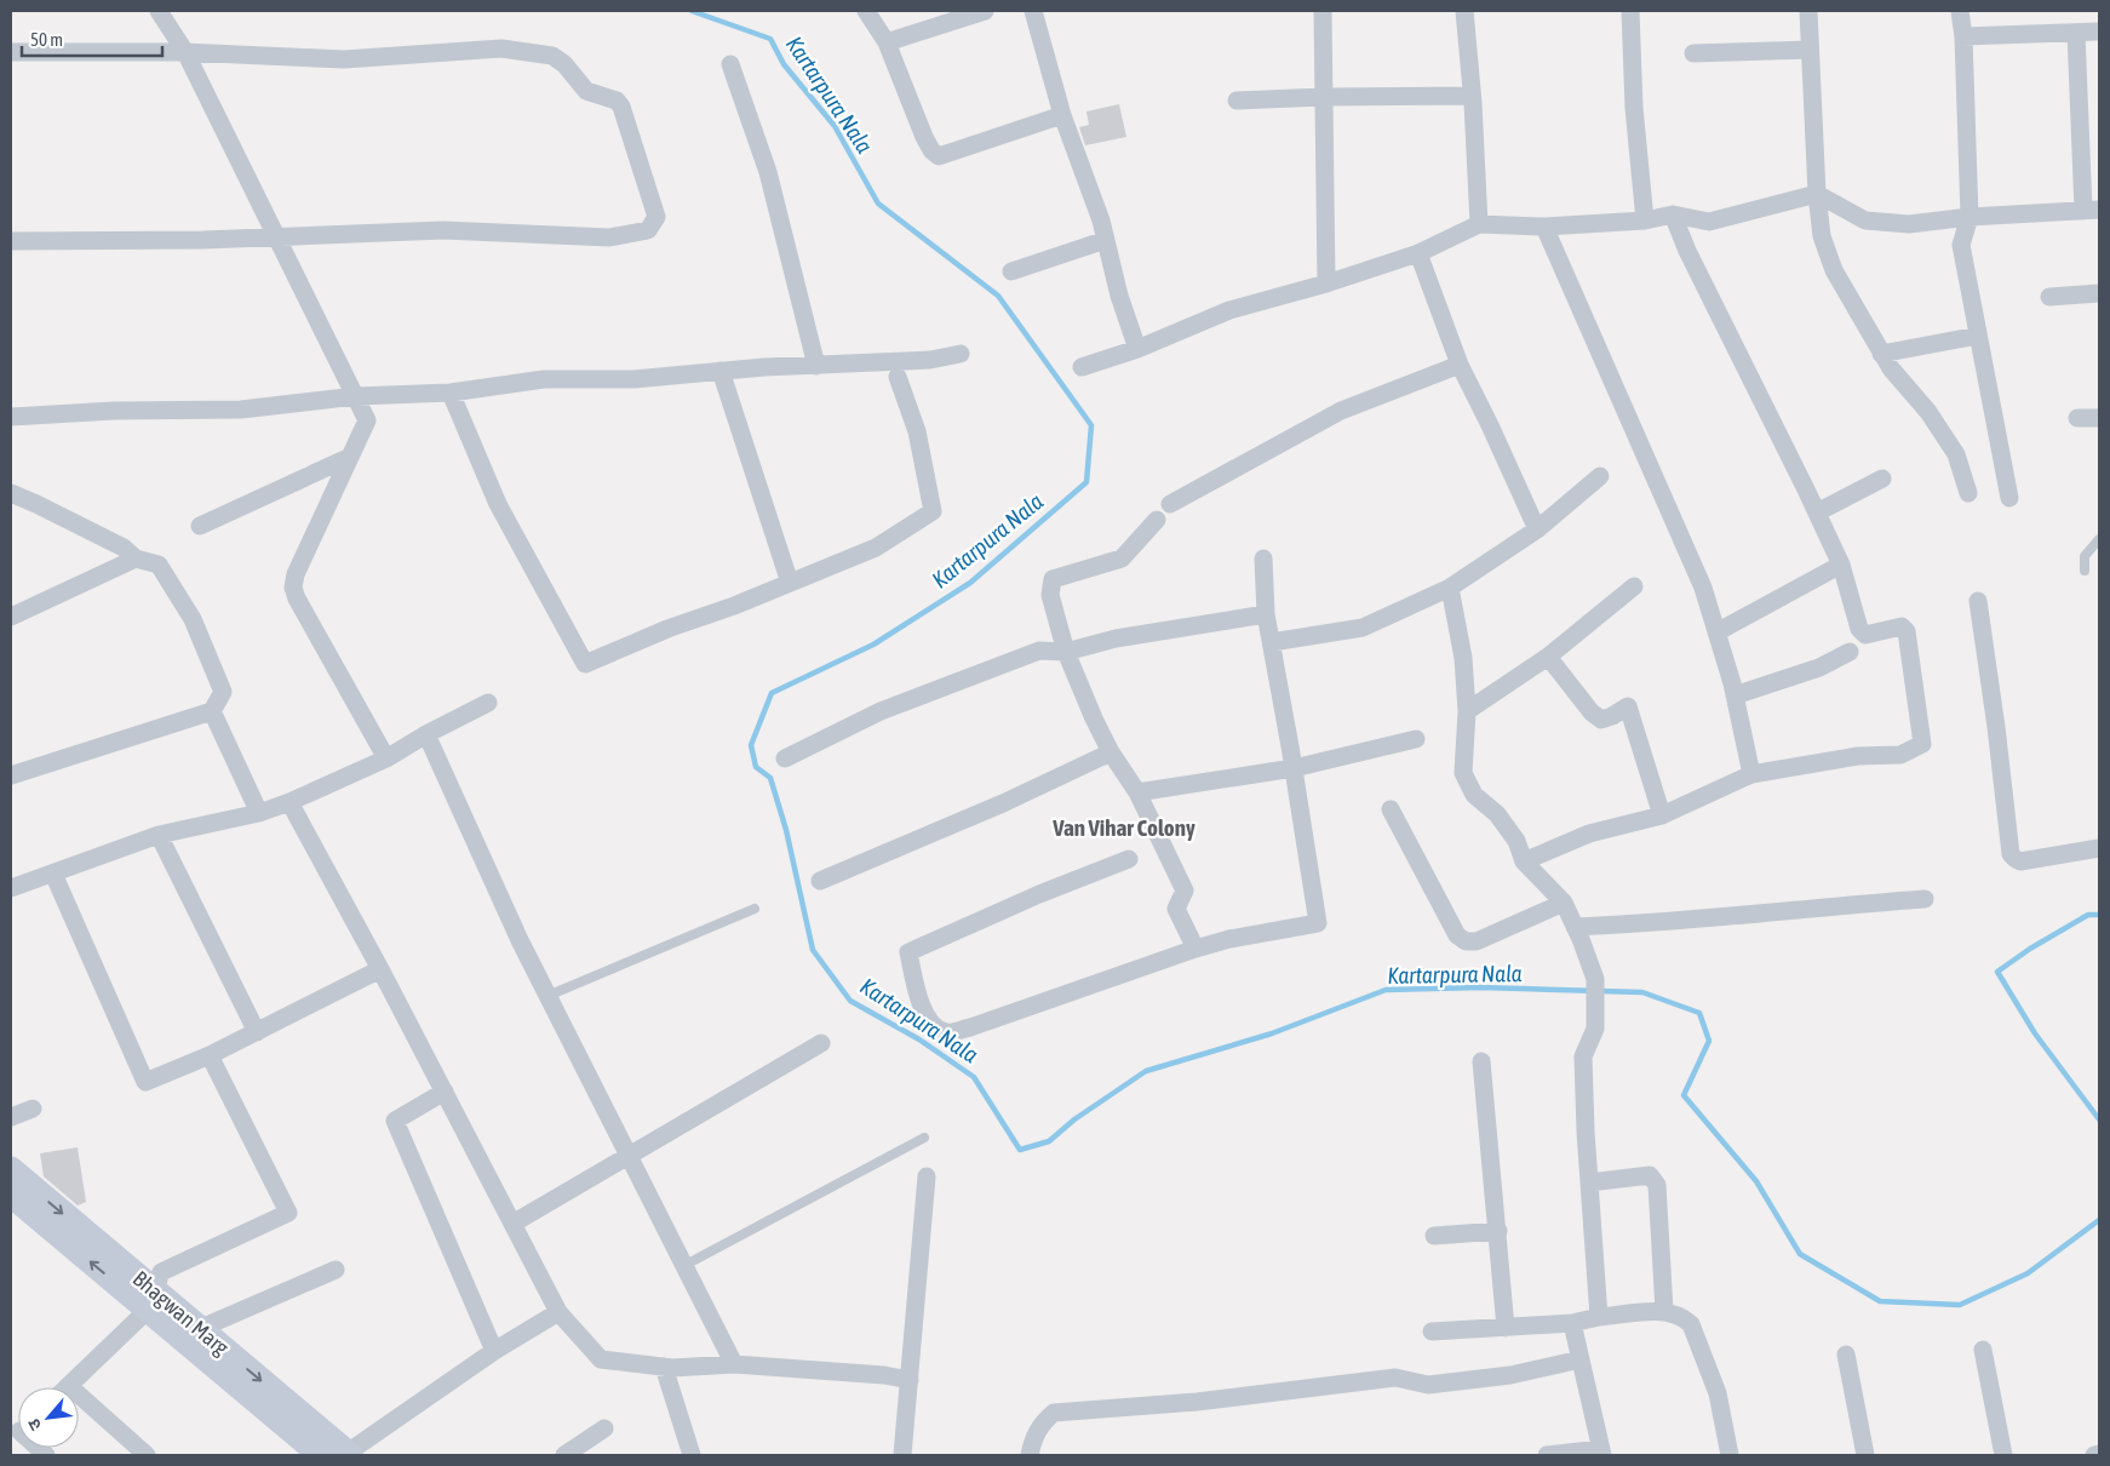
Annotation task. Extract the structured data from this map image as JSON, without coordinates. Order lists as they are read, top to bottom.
{
  "streets": {
    "street": ["Bhagwan Marg"]
  },
  "districts": ["Van Vihar Colony"],
  "water": ["Kartarpura Nala"],
  "scale_bar": "50 m",
  "north": "bottom left"
}
